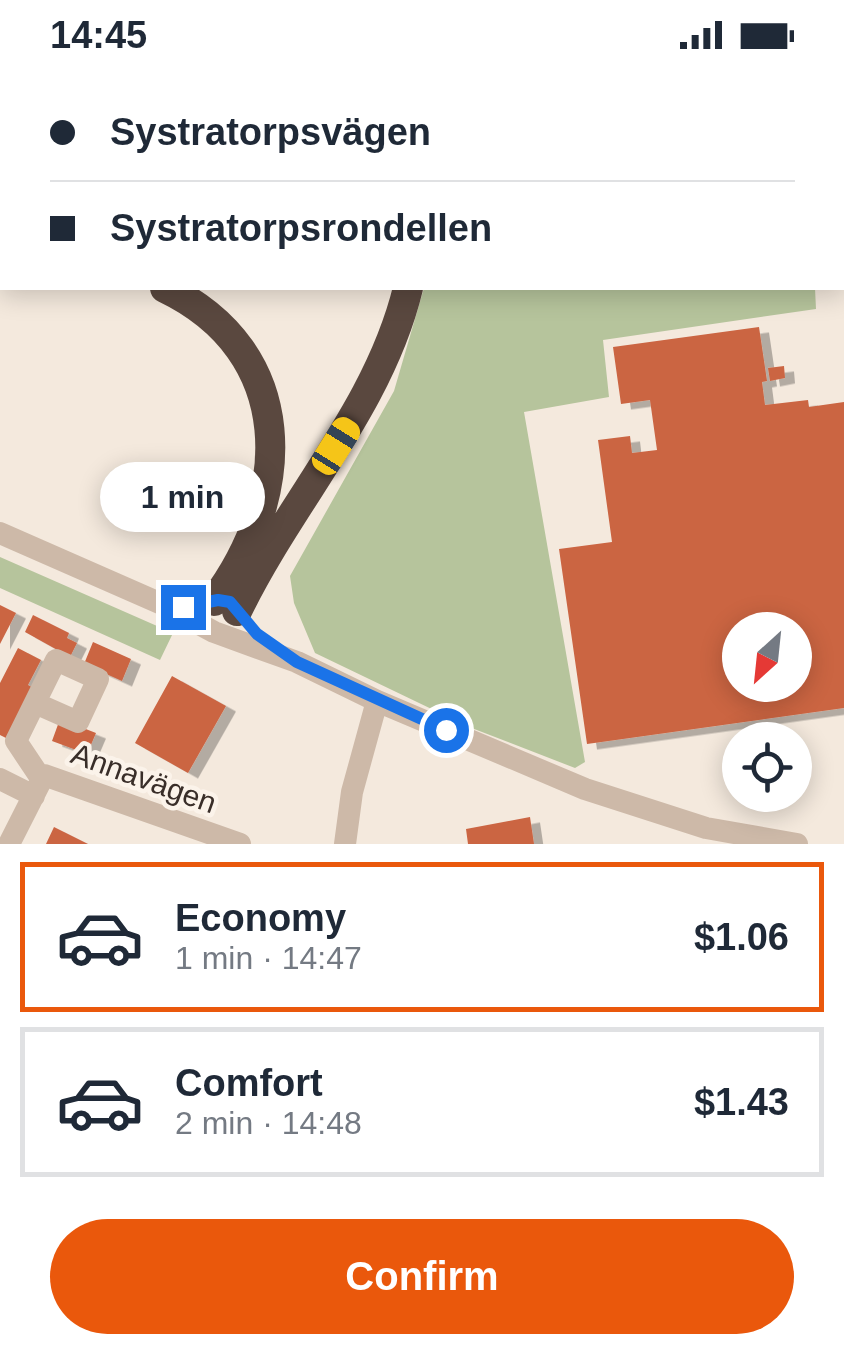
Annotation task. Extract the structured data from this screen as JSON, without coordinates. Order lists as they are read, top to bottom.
{
  "streets": {
    "street": ["Annavägen"]
  },
  "north": "bottom left",
  "page": {
    "status": "14:45",
    "banner": ["Systratorpsvägen", "Systratorpsrondellen"],
    "bubble": "1 min",
    "list": [
      {
        "name": "Economy",
        "note": "1 min · 14:47",
        "value": "$1.06"
      },
      {
        "name": "Comfort",
        "note": "2 min · 14:48",
        "value": "$1.43"
      }
    ],
    "buttons": "Confirm"
  }
}
